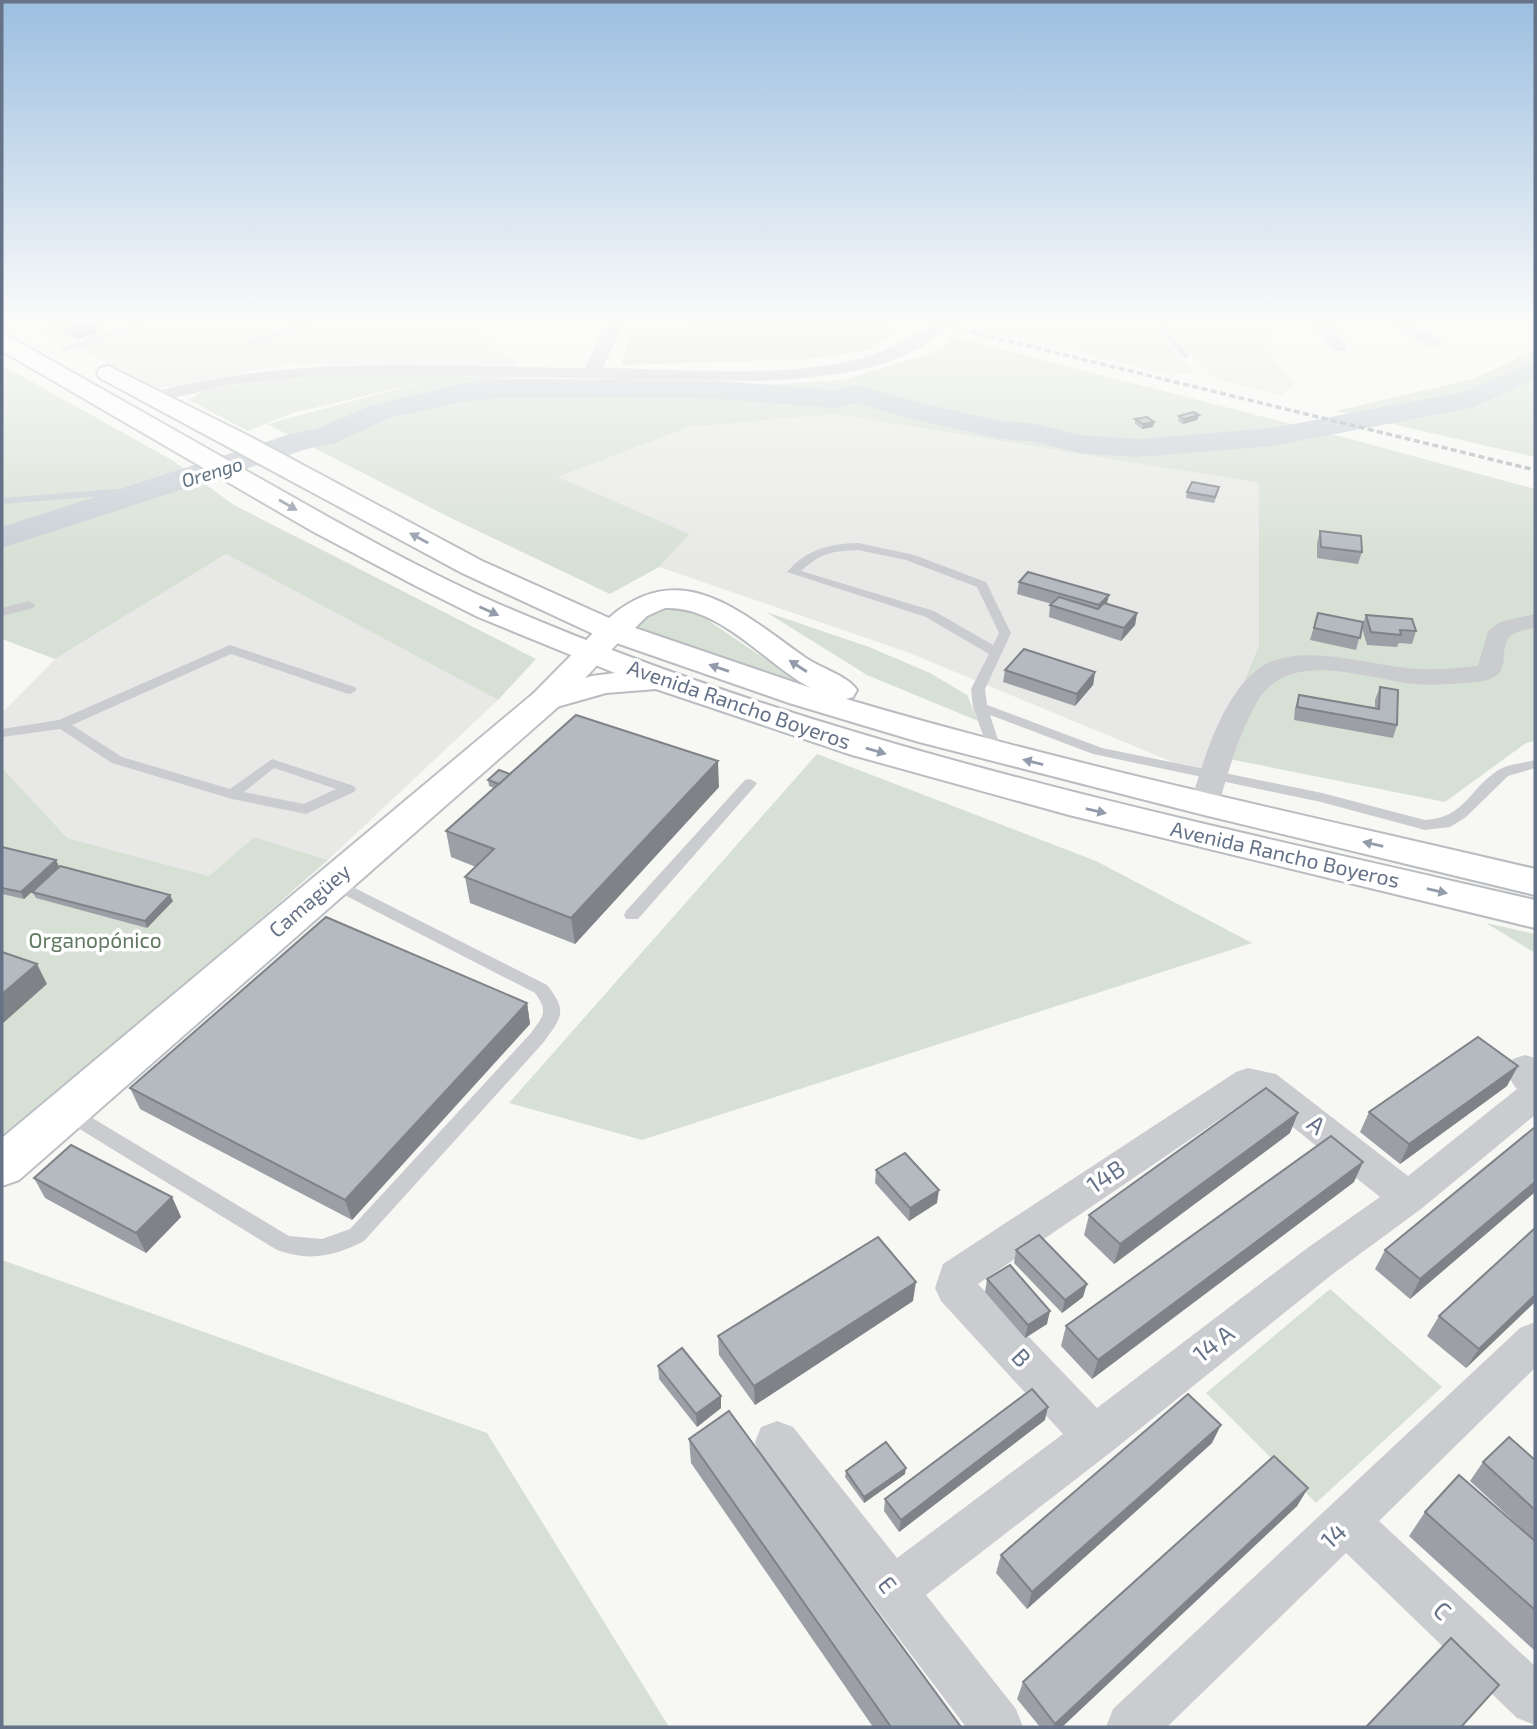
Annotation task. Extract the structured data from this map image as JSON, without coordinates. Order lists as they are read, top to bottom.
{
  "streets": {
    "main road": ["Avenida Rancho Boyeros", "Camagüey"],
    "street": [
      "A",
      "14B",
      "14 A",
      "B",
      "14",
      "E",
      "C"
    ]
  },
  "crossings": [
    ["Avenida Rancho Boyeros", "Camagüey"],
    ["A", "14B"],
    ["A", "14 A"],
    ["14B", "B"],
    ["14 A", "B"],
    ["14 A", "E"],
    ["14", "C"]
  ],
  "water": ["Orengo"],
  "parks": ["Organopónico"]
}
